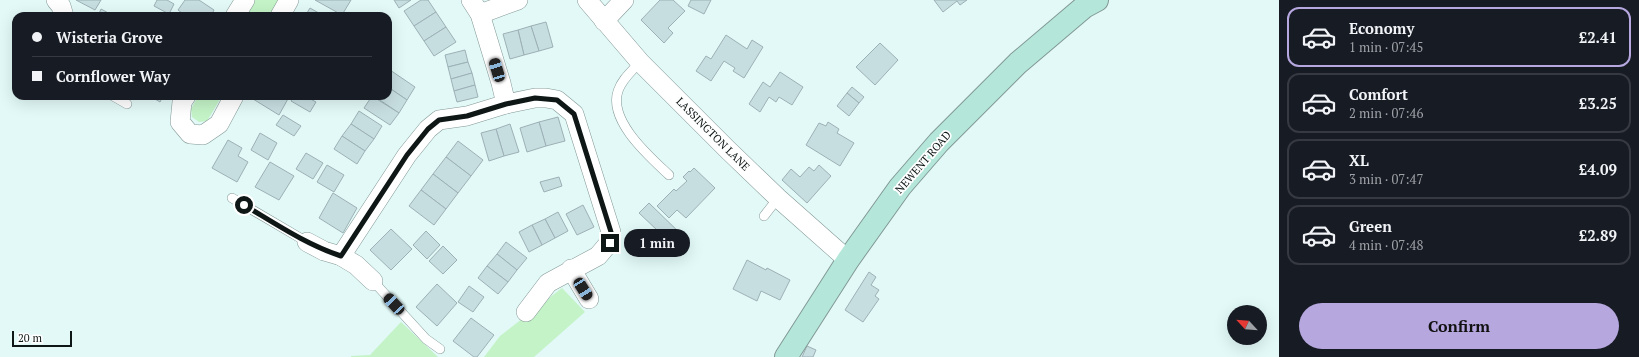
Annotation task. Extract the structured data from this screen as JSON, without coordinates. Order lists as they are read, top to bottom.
{
  "streets": {
    "main road": ["NEWENT ROAD"],
    "street": ["LASSINGTON LANE"]
  },
  "crossings": [
    ["LASSINGTON LANE", "NEWENT ROAD"]
  ],
  "scale_bar": "20 m",
  "north": "top left",
  "page": {
    "list": [
      {
        "name": "Economy",
        "note": "1 min · 07:45",
        "value": "£2.41"
      },
      {
        "name": "Comfort",
        "note": "2 min · 07:46",
        "value": "£3.25"
      },
      {
        "name": "XL",
        "note": "3 min · 07:47",
        "value": "£4.09"
      },
      {
        "name": "Green",
        "note": "4 min · 07:48",
        "value": "£2.89"
      }
    ],
    "banner": ["Wisteria Grove", "Cornflower Way"],
    "bubble": "1 min",
    "buttons": "Confirm",
    "scale": "20 m"
  }
}
